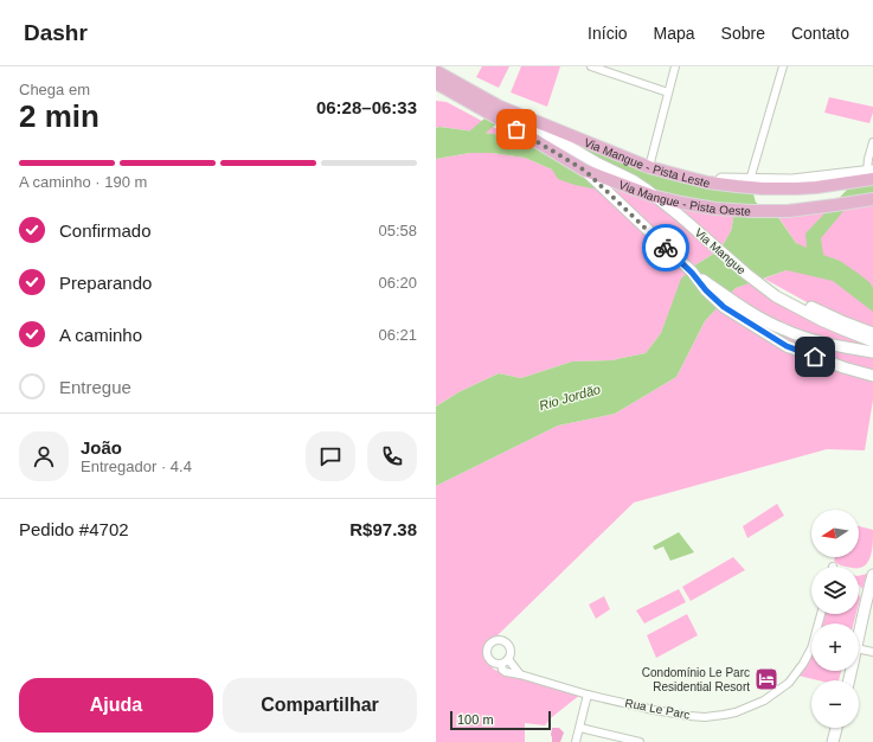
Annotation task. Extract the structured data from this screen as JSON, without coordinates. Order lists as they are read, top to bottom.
{
  "streets": {
    "main road": ["Via Mangue - Pista Leste", "Via Mangue - Pista Oeste", "Via Mangue"],
    "street": ["Rua Le Parc"]
  },
  "crossings": [
    ["Via Mangue - Pista Leste", "Via Mangue"]
  ],
  "water": ["Rio Jordão"],
  "places": {
    "hotel": ["Condomínio Le Parc Residential Resort"]
  },
  "scale_bar": "100 m",
  "north": "left",
  "page": {
    "header": "Dashr",
    "nav": [
      "Início",
      "Mapa",
      "Sobre",
      "Contato"
    ],
    "heading": ["2 min", "Chega em", "06:28–06:33"],
    "panel": [
      "João",
      "Entregador · 4.4",
      "Pedido #4702",
      "R$97.38"
    ],
    "bar": "A caminho · 190 m",
    "list": [
      ["Confirmado", "05:58"],
      ["Preparando", "06:20"],
      ["A caminho", "06:21"],
      "Entregue"
    ],
    "map_buttons": ["+", "−"],
    "buttons": ["Ajuda", "Compartilhar"],
    "scale": "100 m"
  }
}
